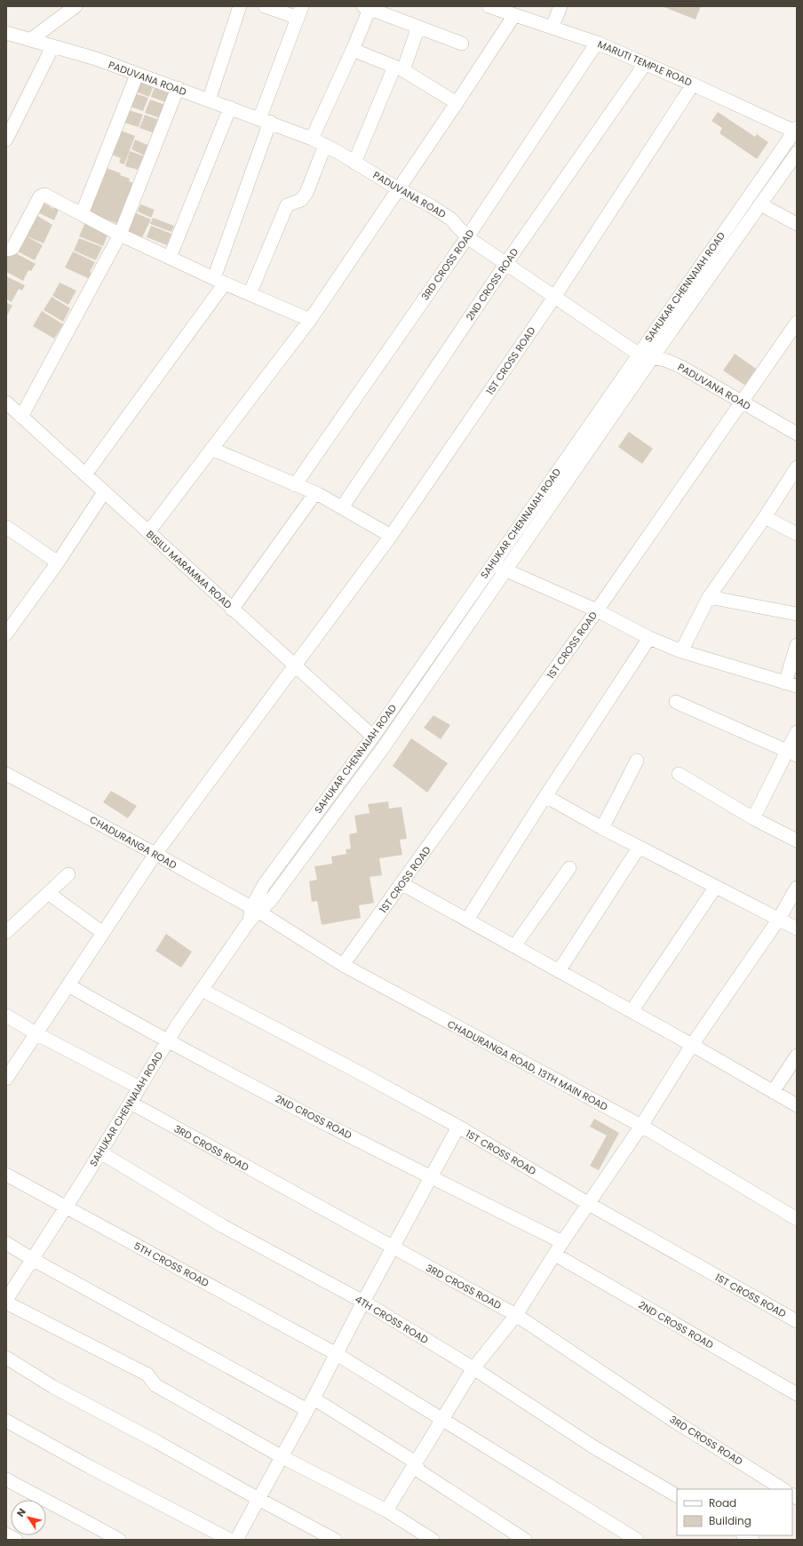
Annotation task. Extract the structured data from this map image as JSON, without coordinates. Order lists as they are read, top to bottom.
{
  "streets": {
    "street": [
      "MARUTI TEMPLE ROAD",
      "PADUVANA ROAD",
      "3RD CROSS ROAD",
      "2ND CROSS ROAD",
      "SAHUKAR CHENNAIAH ROAD",
      "1ST CROSS ROAD",
      "BISILU MARAMMA ROAD",
      "CHADURANGA ROAD",
      "CHADURANGA ROAD, 13TH MAIN ROAD",
      "5TH CROSS ROAD",
      "4TH CROSS ROAD"
    ]
  },
  "crossings": [
    ["MARUTI TEMPLE ROAD", "3RD CROSS ROAD"],
    ["MARUTI TEMPLE ROAD", "2ND CROSS ROAD"],
    ["MARUTI TEMPLE ROAD", "SAHUKAR CHENNAIAH ROAD"],
    ["MARUTI TEMPLE ROAD", "1ST CROSS ROAD"],
    ["PADUVANA ROAD", "3RD CROSS ROAD"],
    ["PADUVANA ROAD", "2ND CROSS ROAD"],
    ["PADUVANA ROAD", "SAHUKAR CHENNAIAH ROAD"],
    ["PADUVANA ROAD", "1ST CROSS ROAD"],
    ["3RD CROSS ROAD", "SAHUKAR CHENNAIAH ROAD"],
    ["2ND CROSS ROAD", "SAHUKAR CHENNAIAH ROAD"],
    ["2ND CROSS ROAD", "1ST CROSS ROAD"],
    ["SAHUKAR CHENNAIAH ROAD", "1ST CROSS ROAD"],
    ["SAHUKAR CHENNAIAH ROAD", "BISILU MARAMMA ROAD"],
    ["SAHUKAR CHENNAIAH ROAD", "CHADURANGA ROAD"],
    ["SAHUKAR CHENNAIAH ROAD", "CHADURANGA ROAD, 13TH MAIN ROAD"],
    ["SAHUKAR CHENNAIAH ROAD", "5TH CROSS ROAD"],
    ["SAHUKAR CHENNAIAH ROAD", "4TH CROSS ROAD"],
    ["1ST CROSS ROAD", "BISILU MARAMMA ROAD"],
    ["1ST CROSS ROAD", "CHADURANGA ROAD"],
    ["1ST CROSS ROAD", "CHADURANGA ROAD, 13TH MAIN ROAD"],
    ["CHADURANGA ROAD", "CHADURANGA ROAD, 13TH MAIN ROAD"]
  ],
  "legend": ["Road", "Building"],
  "north": "top left"
}
